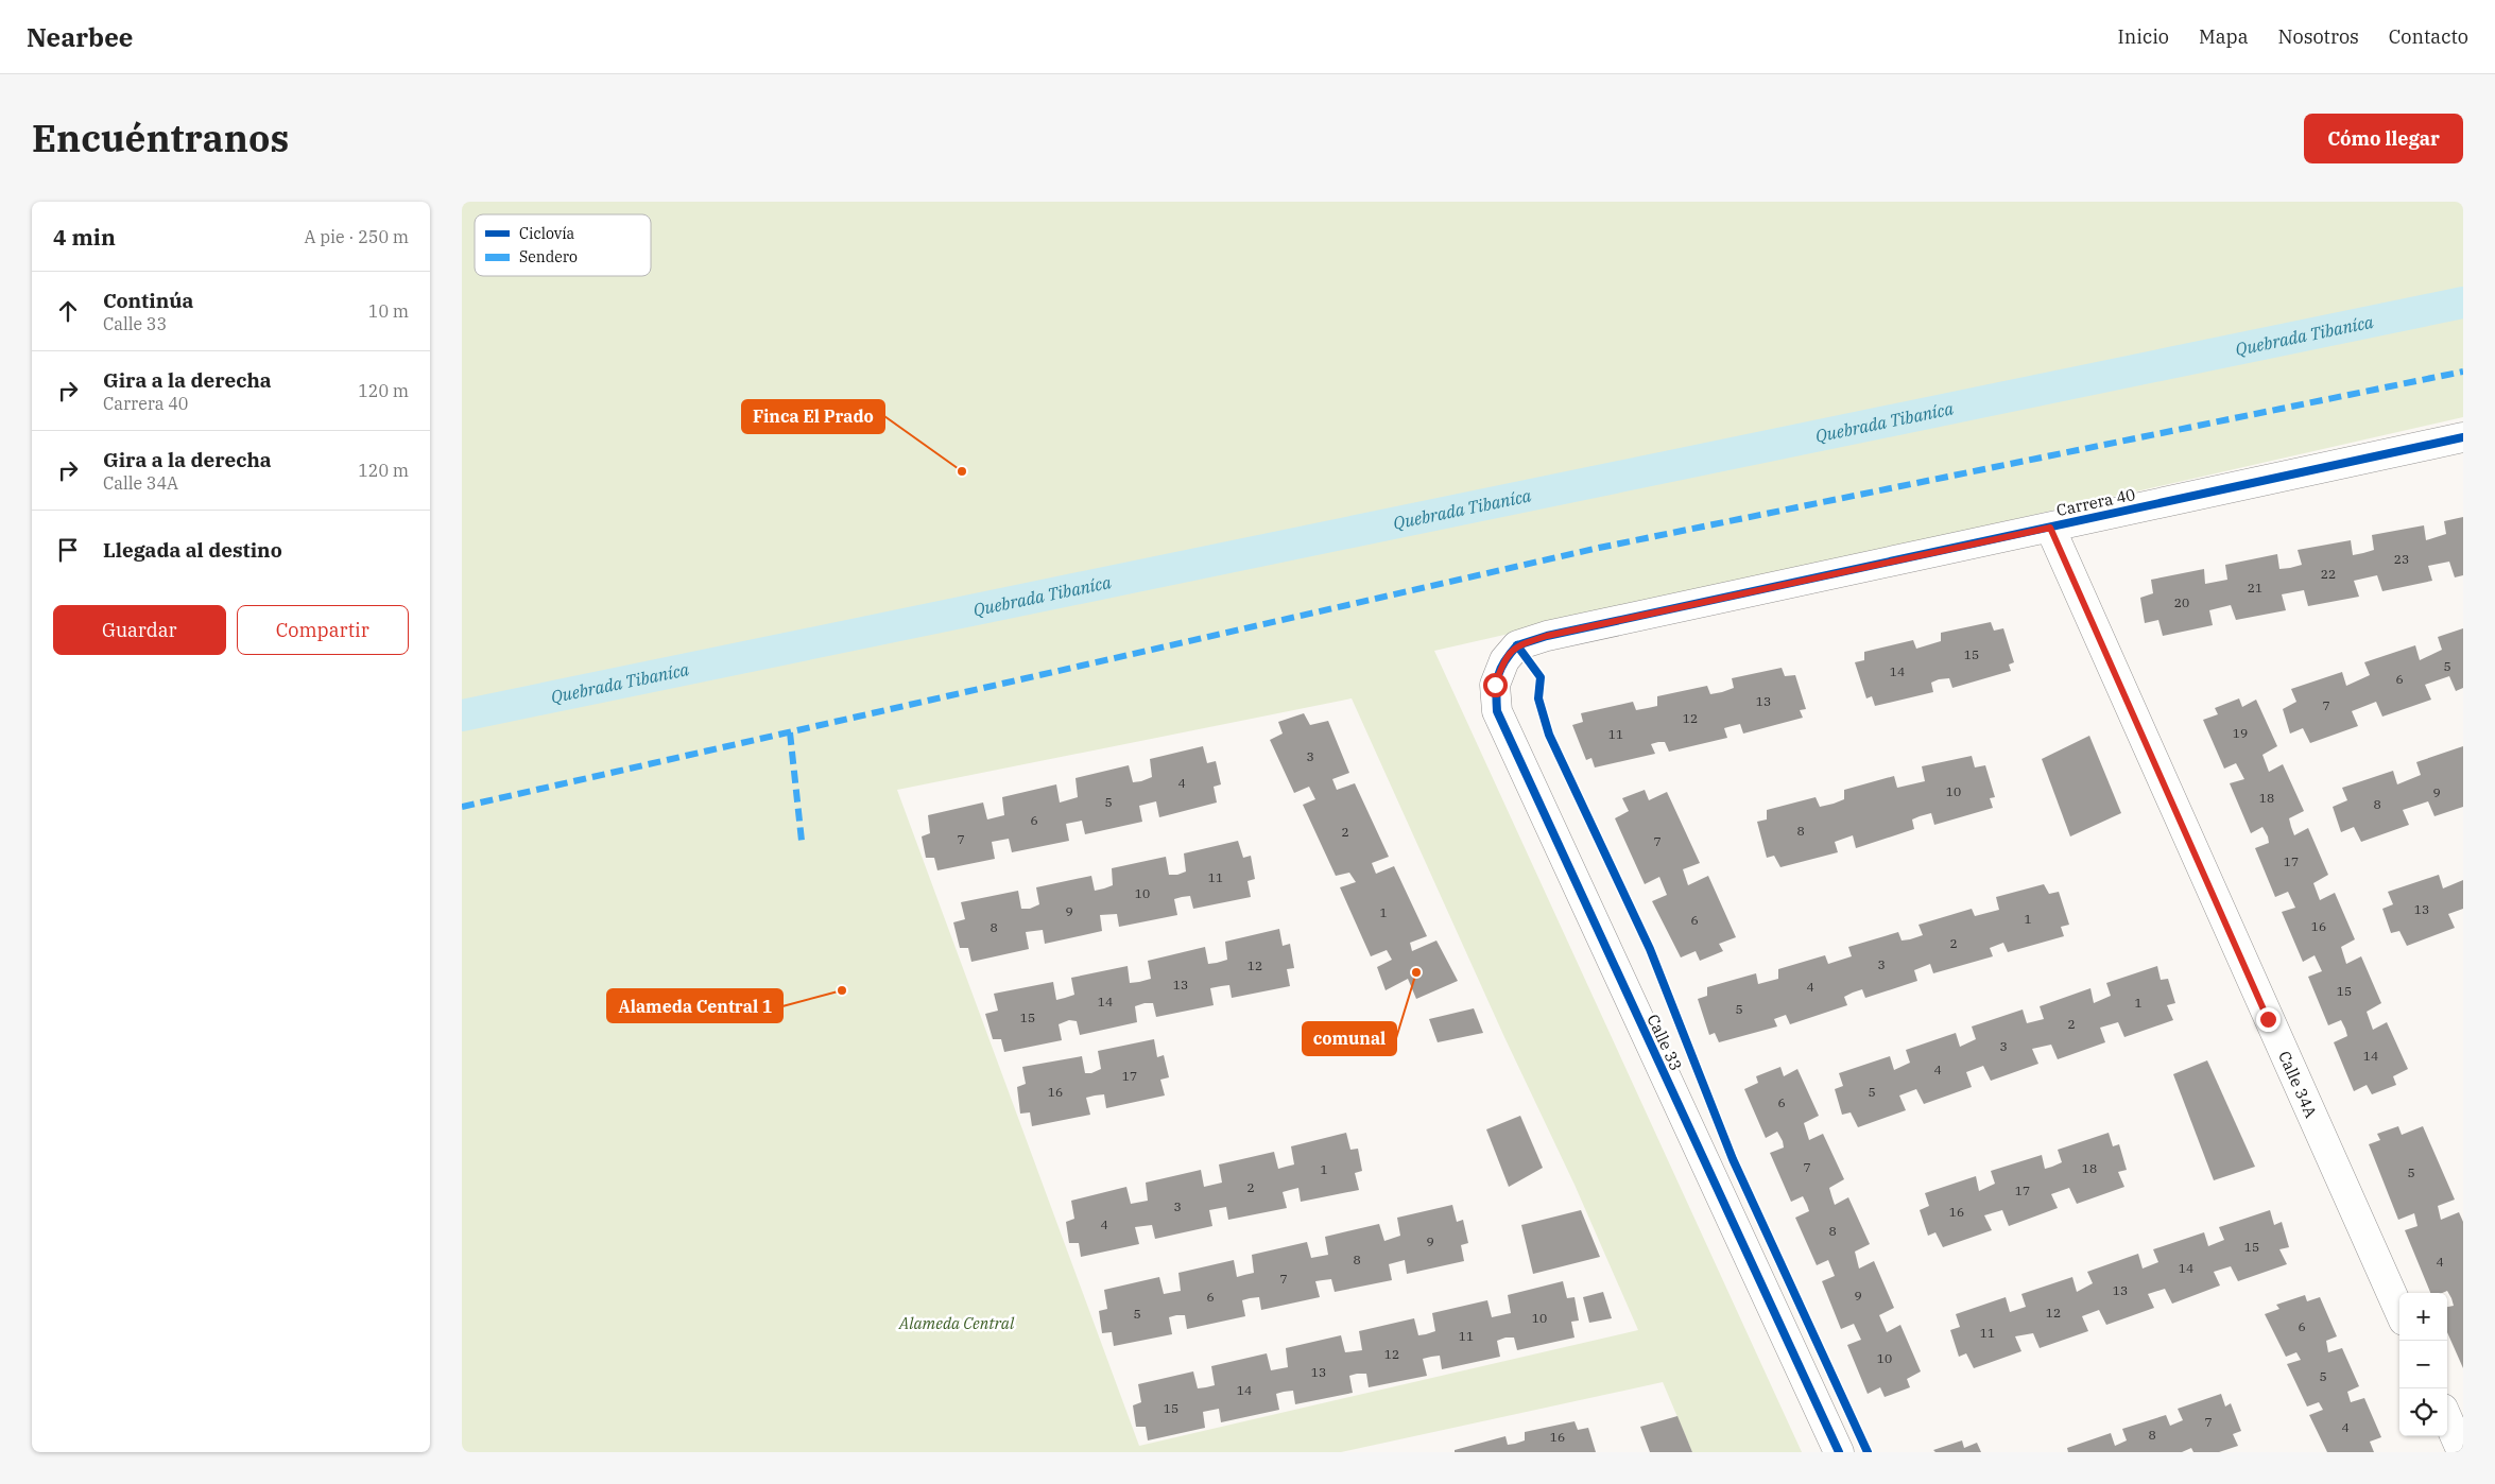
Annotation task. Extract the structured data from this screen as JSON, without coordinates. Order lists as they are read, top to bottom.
{
  "streets": {
    "street": ["Carrera 40", "Calle 33", "Calle 34A"]
  },
  "crossings": [
    ["Carrera 40", "Calle 33"],
    ["Carrera 40", "Calle 34A"]
  ],
  "water": ["Quebrada Tibaníca"],
  "parks": ["Alameda Central"],
  "places": ["Finca El Prado", "comunal", "Alameda Central 1"],
  "house_numbers": [
    "23",
    "22",
    "21",
    "20",
    "15",
    "5",
    "14",
    "6",
    "13",
    "7",
    "12",
    "19",
    "11",
    "3",
    "4",
    "10",
    "9",
    "18",
    "5",
    "8",
    "6",
    "8",
    "2",
    "7",
    "7",
    "17",
    "11",
    "10",
    "13",
    "9",
    "1",
    "1",
    "6",
    "16",
    "8",
    "2",
    "3",
    "12",
    "13",
    "4",
    "15",
    "14",
    "1",
    "5",
    "15",
    "2",
    "3",
    "14",
    "4",
    "17",
    "16",
    "5",
    "6",
    "7",
    "18",
    "1",
    "5",
    "2",
    "17",
    "3",
    "16",
    "4",
    "8",
    "9",
    "15",
    "8",
    "4",
    "14",
    "7",
    "13",
    "9",
    "6",
    "12",
    "5",
    "10",
    "6",
    "11",
    "11",
    "12",
    "10",
    "13",
    "5",
    "14",
    "15",
    "7",
    "4",
    "8",
    "16"
  ],
  "legend": ["Ciclovía", "Sendero"],
  "page": {
    "header": "Nearbee",
    "nav": [
      "Inicio",
      "Mapa",
      "Nosotros",
      "Contacto"
    ],
    "title": "Encuéntranos",
    "buttons": [
      "Cómo llegar",
      ["Guardar", "Compartir"]
    ],
    "heading": ["4 min", "A pie · 250 m"],
    "list": [
      ["Continúa", "Calle 33", "10 m"],
      ["Gira a la derecha", "Carrera 40", "120 m"],
      ["Gira a la derecha", "Calle 34A", "120 m"],
      "Llegada al destino"
    ],
    "map_buttons": ["+", "−"]
  }
}
